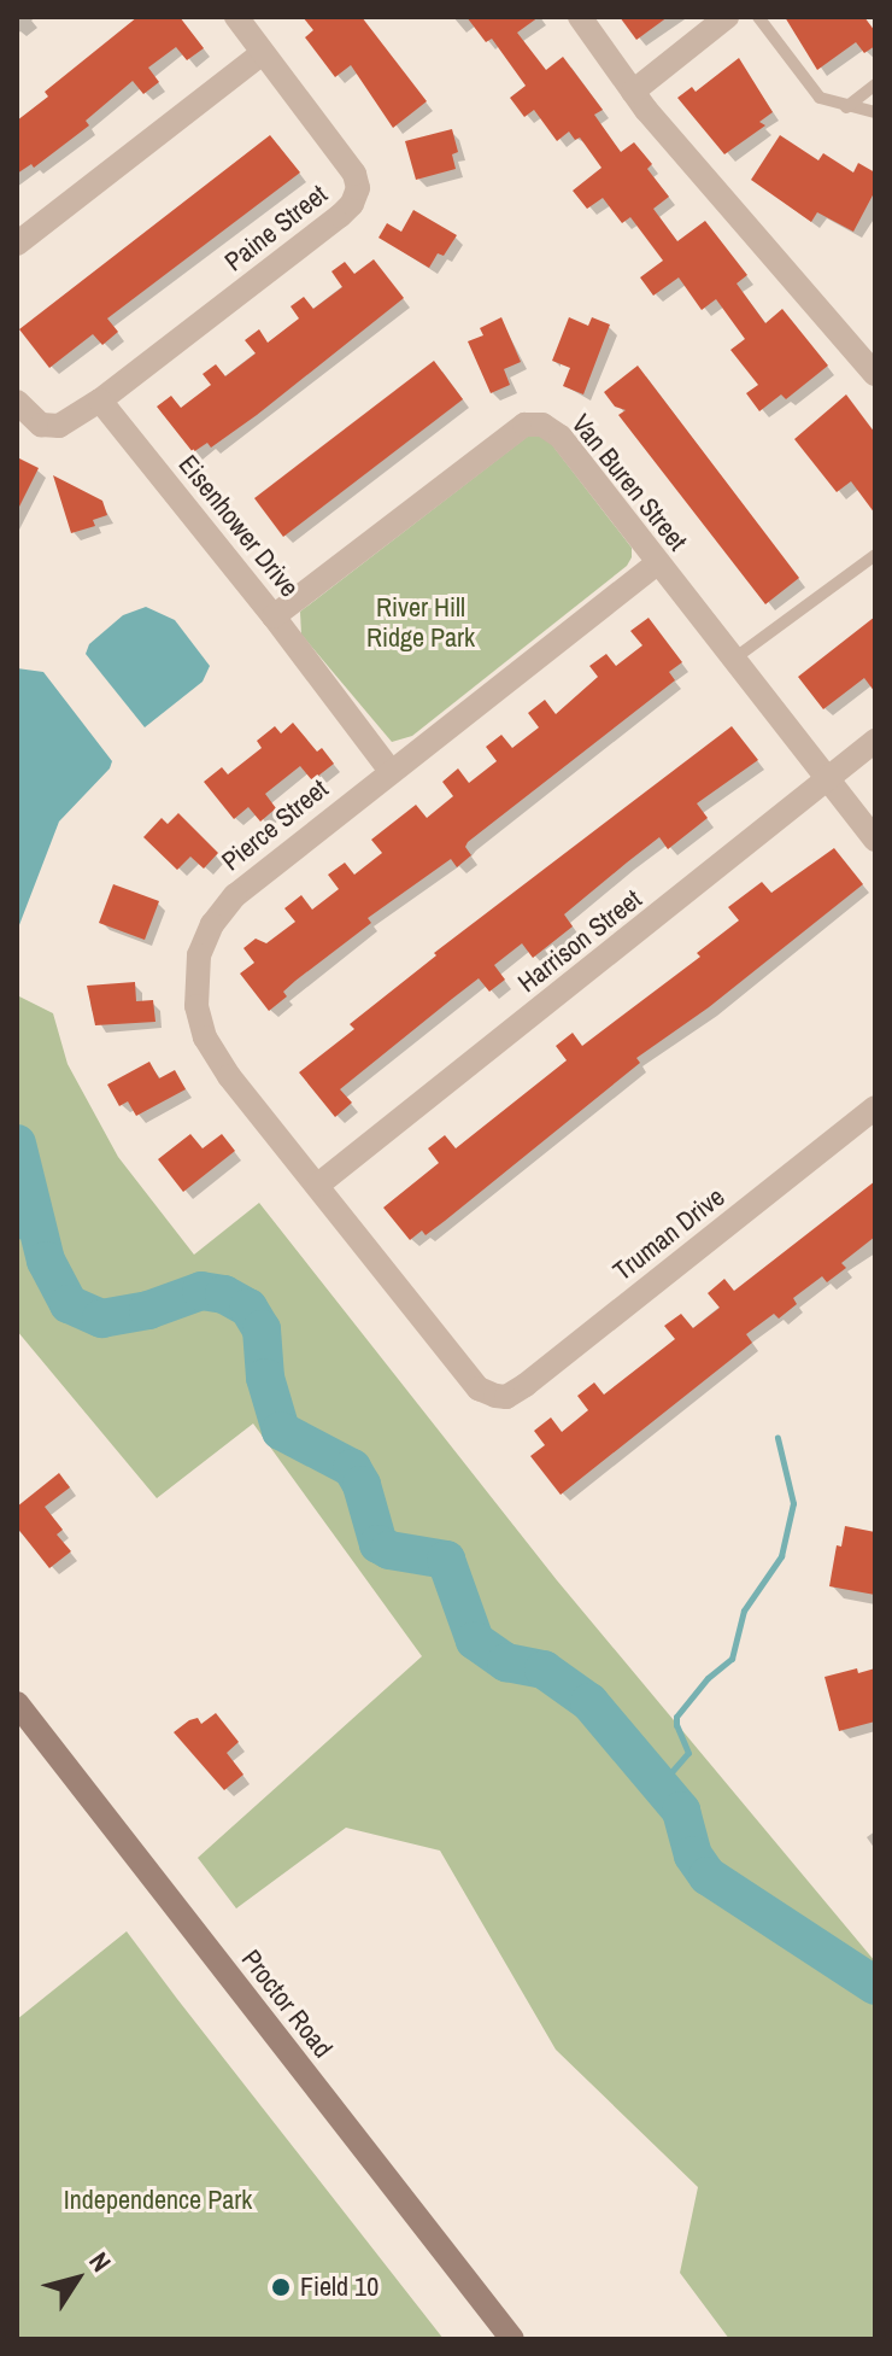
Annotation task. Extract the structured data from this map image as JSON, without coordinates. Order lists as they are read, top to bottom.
{
  "streets": {
    "street": [
      "Paine Street",
      "Van Buren Street",
      "Eisenhower Drive",
      "Pierce Street",
      "Harrison Street",
      "Truman Drive",
      "Proctor Road"
    ]
  },
  "crossings": [
    ["Paine Street", "Eisenhower Drive"],
    ["Van Buren Street", "Eisenhower Drive"],
    ["Van Buren Street", "Pierce Street"],
    ["Van Buren Street", "Harrison Street"],
    ["Eisenhower Drive", "Pierce Street"],
    ["Pierce Street", "Harrison Street"],
    ["Pierce Street", "Truman Drive"]
  ],
  "parks": ["River Hill Ridge Park", "Independence Park"],
  "places": ["Field 10"],
  "north": "top right"
}
